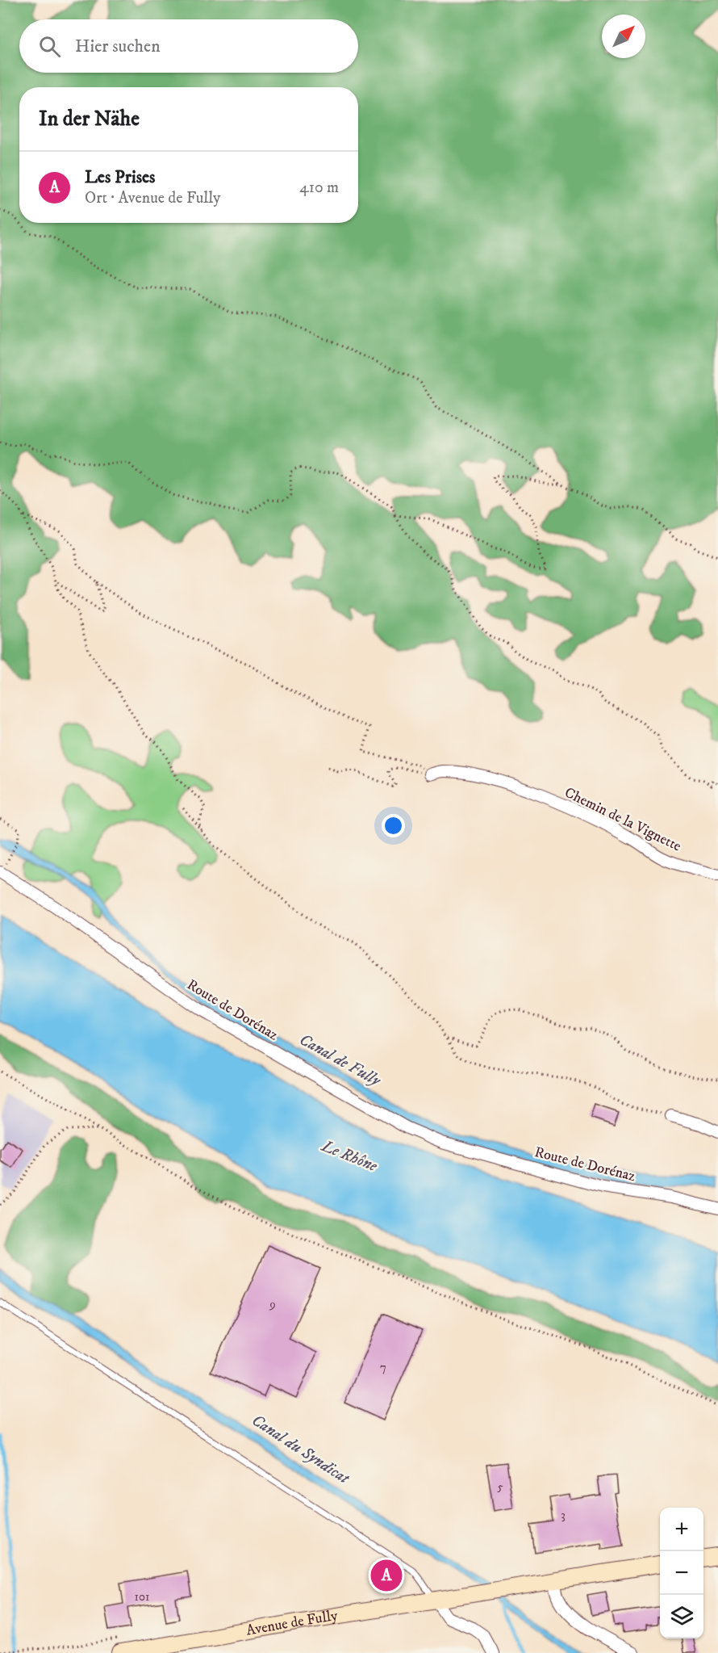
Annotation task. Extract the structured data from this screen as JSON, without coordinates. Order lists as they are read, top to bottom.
{
  "streets": {
    "main road": ["Avenue de Fully"],
    "street": ["Chemin de la Vignette", "Route de Dorénaz"]
  },
  "water": ["Canal de Fully", "Le Rhône", "Canal du Syndicat"],
  "house_numbers": [
    "9",
    "7",
    "5",
    "3",
    "101"
  ],
  "north": "top right",
  "page": {
    "search": "Hier suchen",
    "heading": "In der Nähe",
    "list": [
      {
        "mark": "A",
        "name": "Les Prises",
        "note": "Ort · Avenue de Fully",
        "value": "410 m"
      }
    ],
    "map_buttons": ["+", "−"],
    "pins": "A"
  }
}
